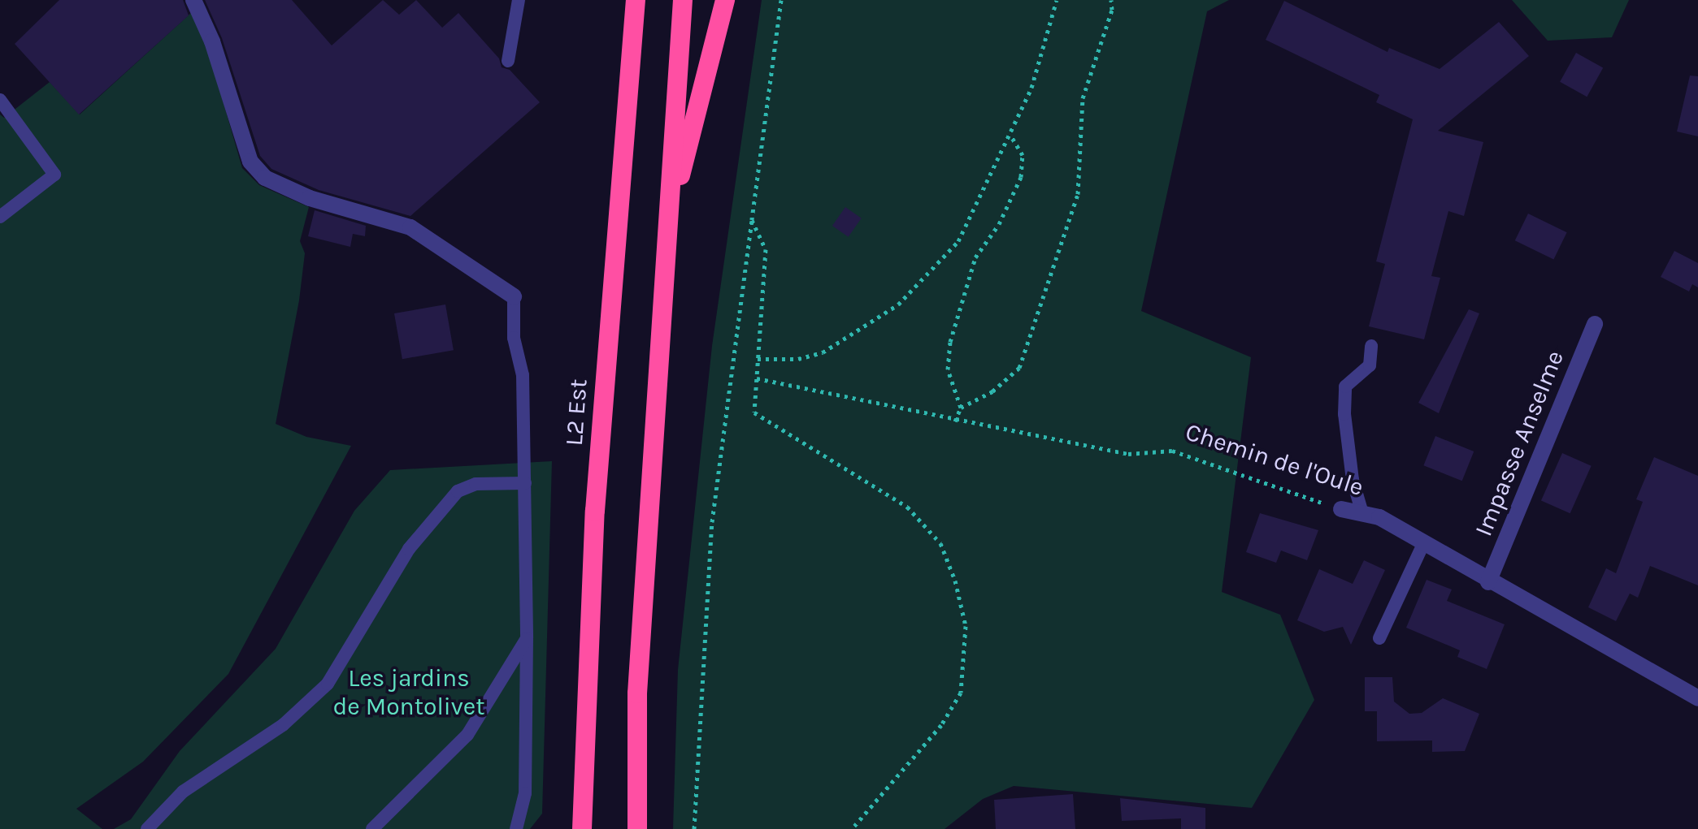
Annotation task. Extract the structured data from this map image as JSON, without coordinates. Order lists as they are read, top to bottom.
{
  "streets": {
    "highway": ["L2 Est"],
    "street": ["Impasse Anselme", "Chemin de l'Oule"]
  },
  "crossings": [
    ["Impasse Anselme", "Chemin de l'Oule"]
  ],
  "parks": ["Les jardins de Montolivet"]
}
